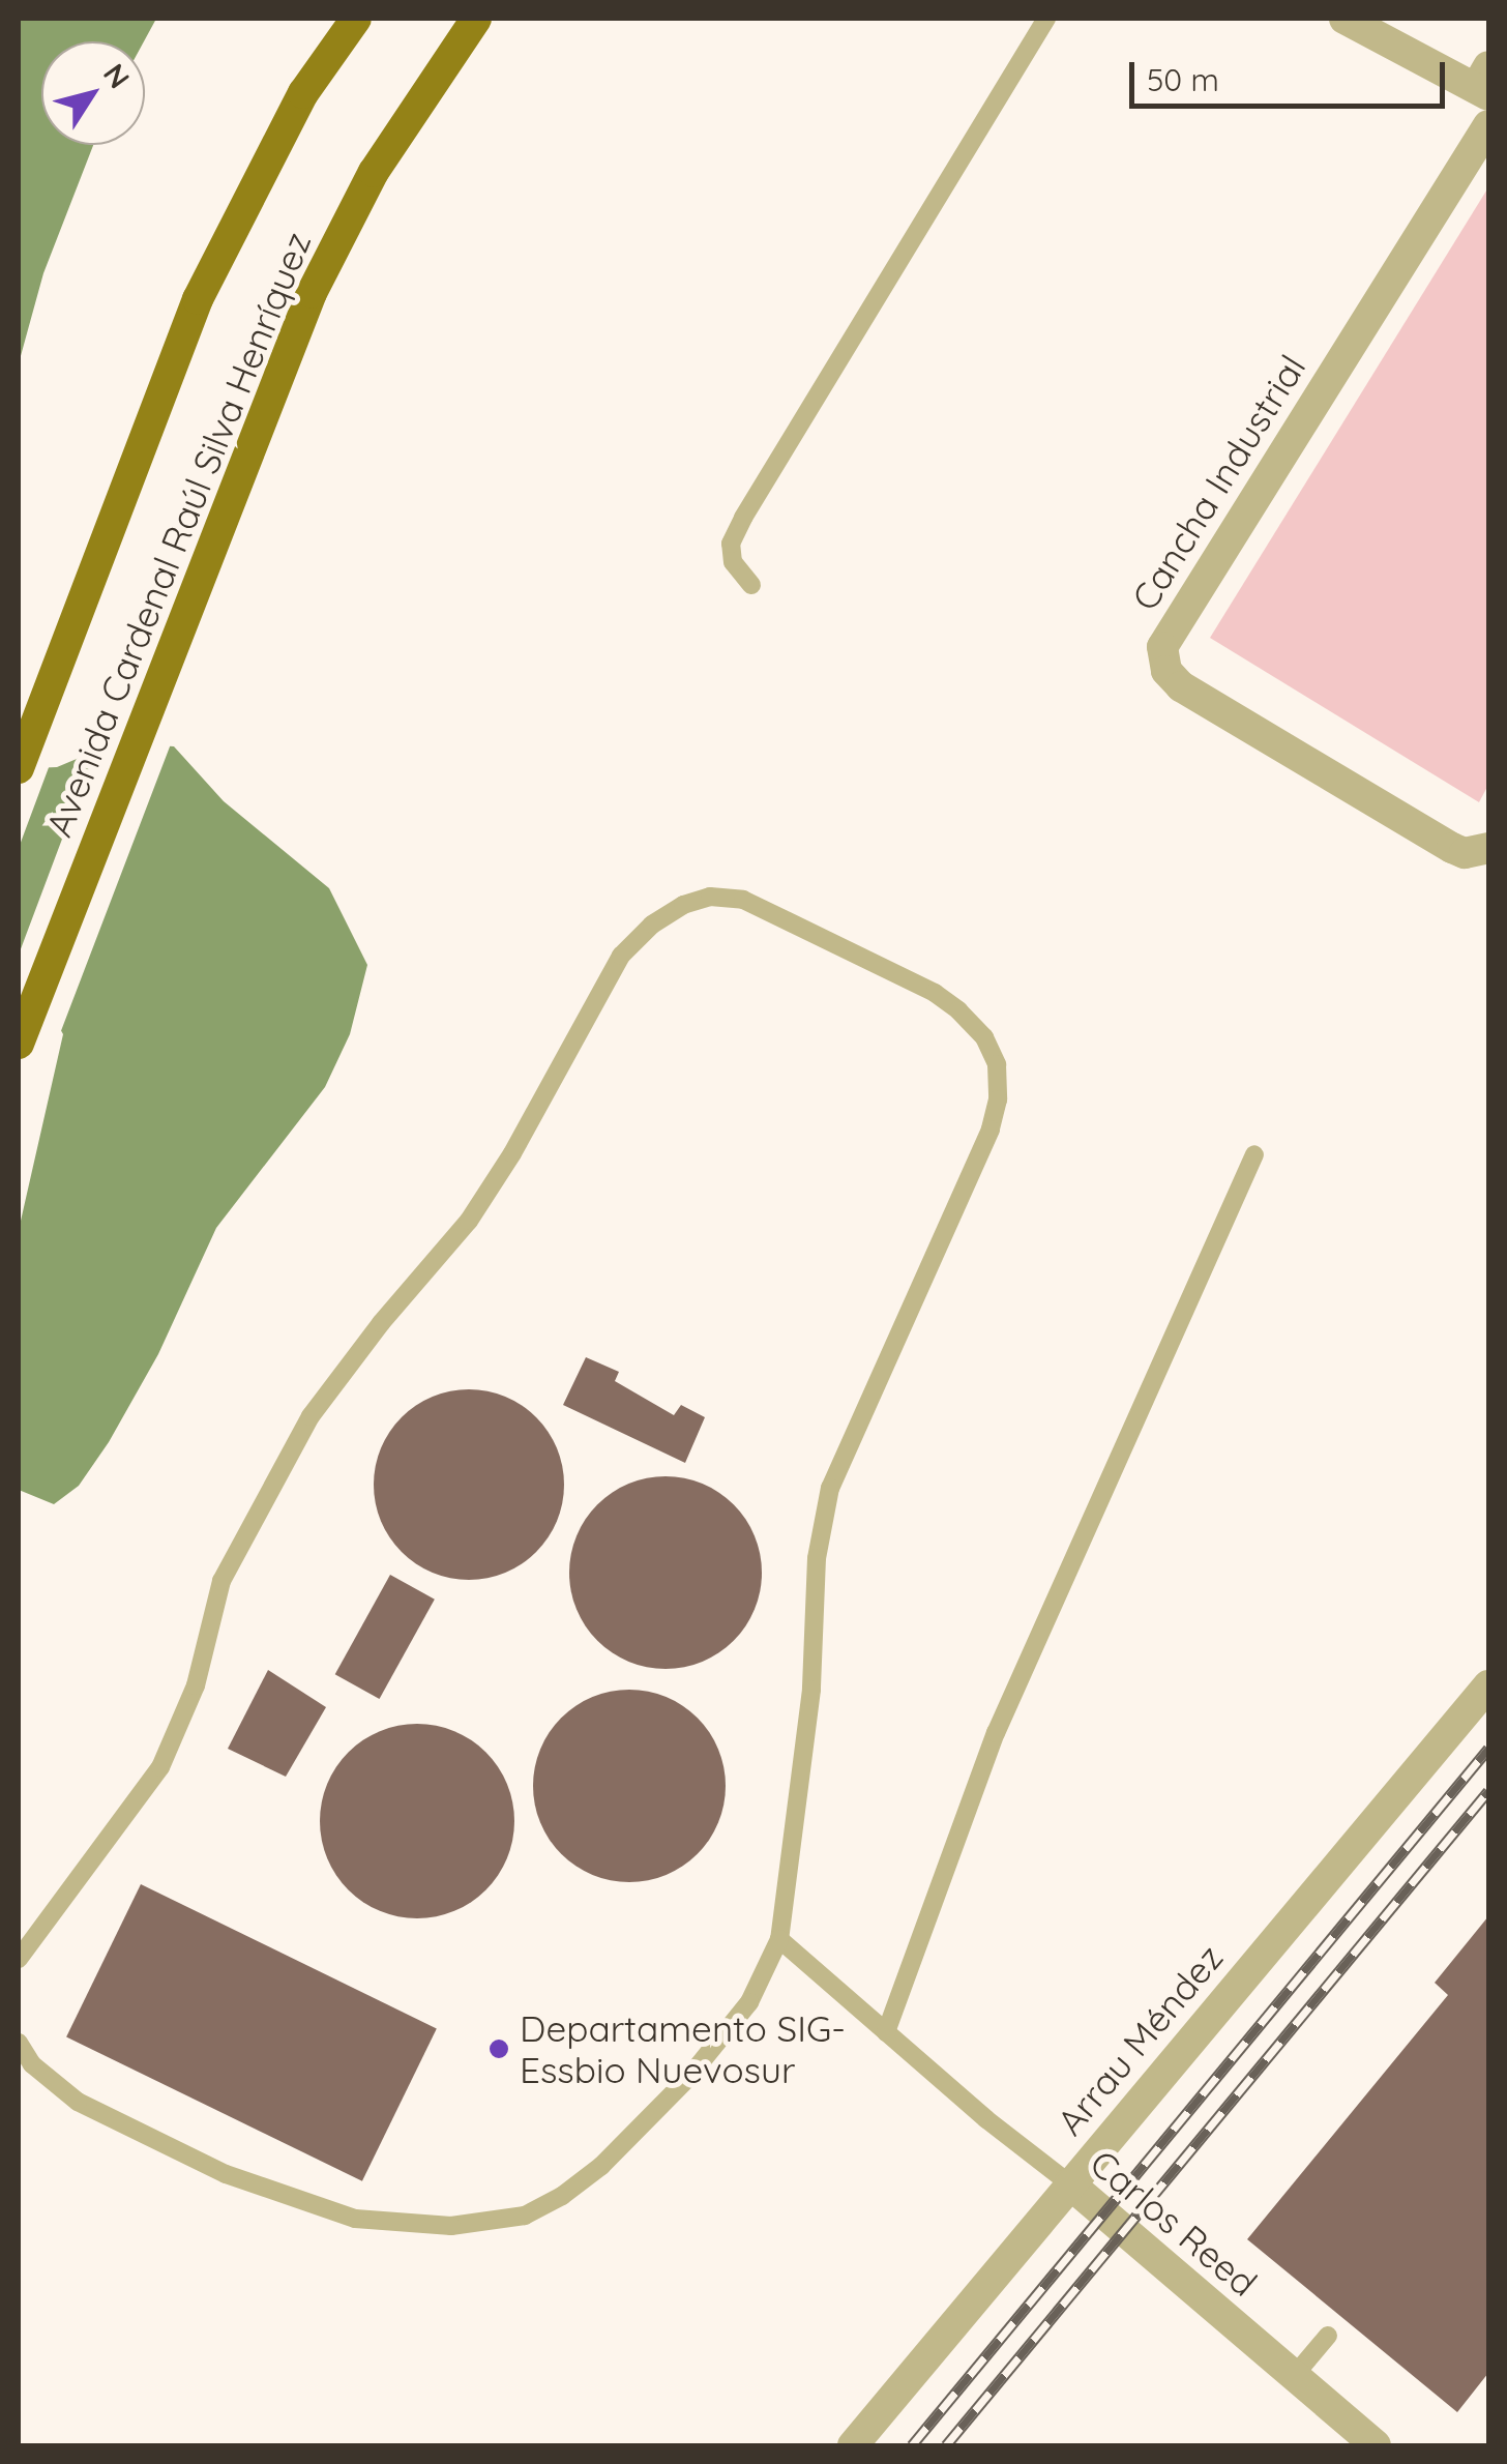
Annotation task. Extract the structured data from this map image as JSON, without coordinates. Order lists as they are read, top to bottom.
{
  "streets": {
    "main road": ["Avenida Cardenal Raúl Silva Henríquez"],
    "street": ["Cancha Industrial", "Arrau Méndez", "Carlos Reed"]
  },
  "crossings": [
    ["Arrau Méndez", "Carlos Reed"]
  ],
  "places": ["Departamento SIG- Essbio Nuevosur"],
  "scale_bar": "50 m",
  "north": "top right"
}
